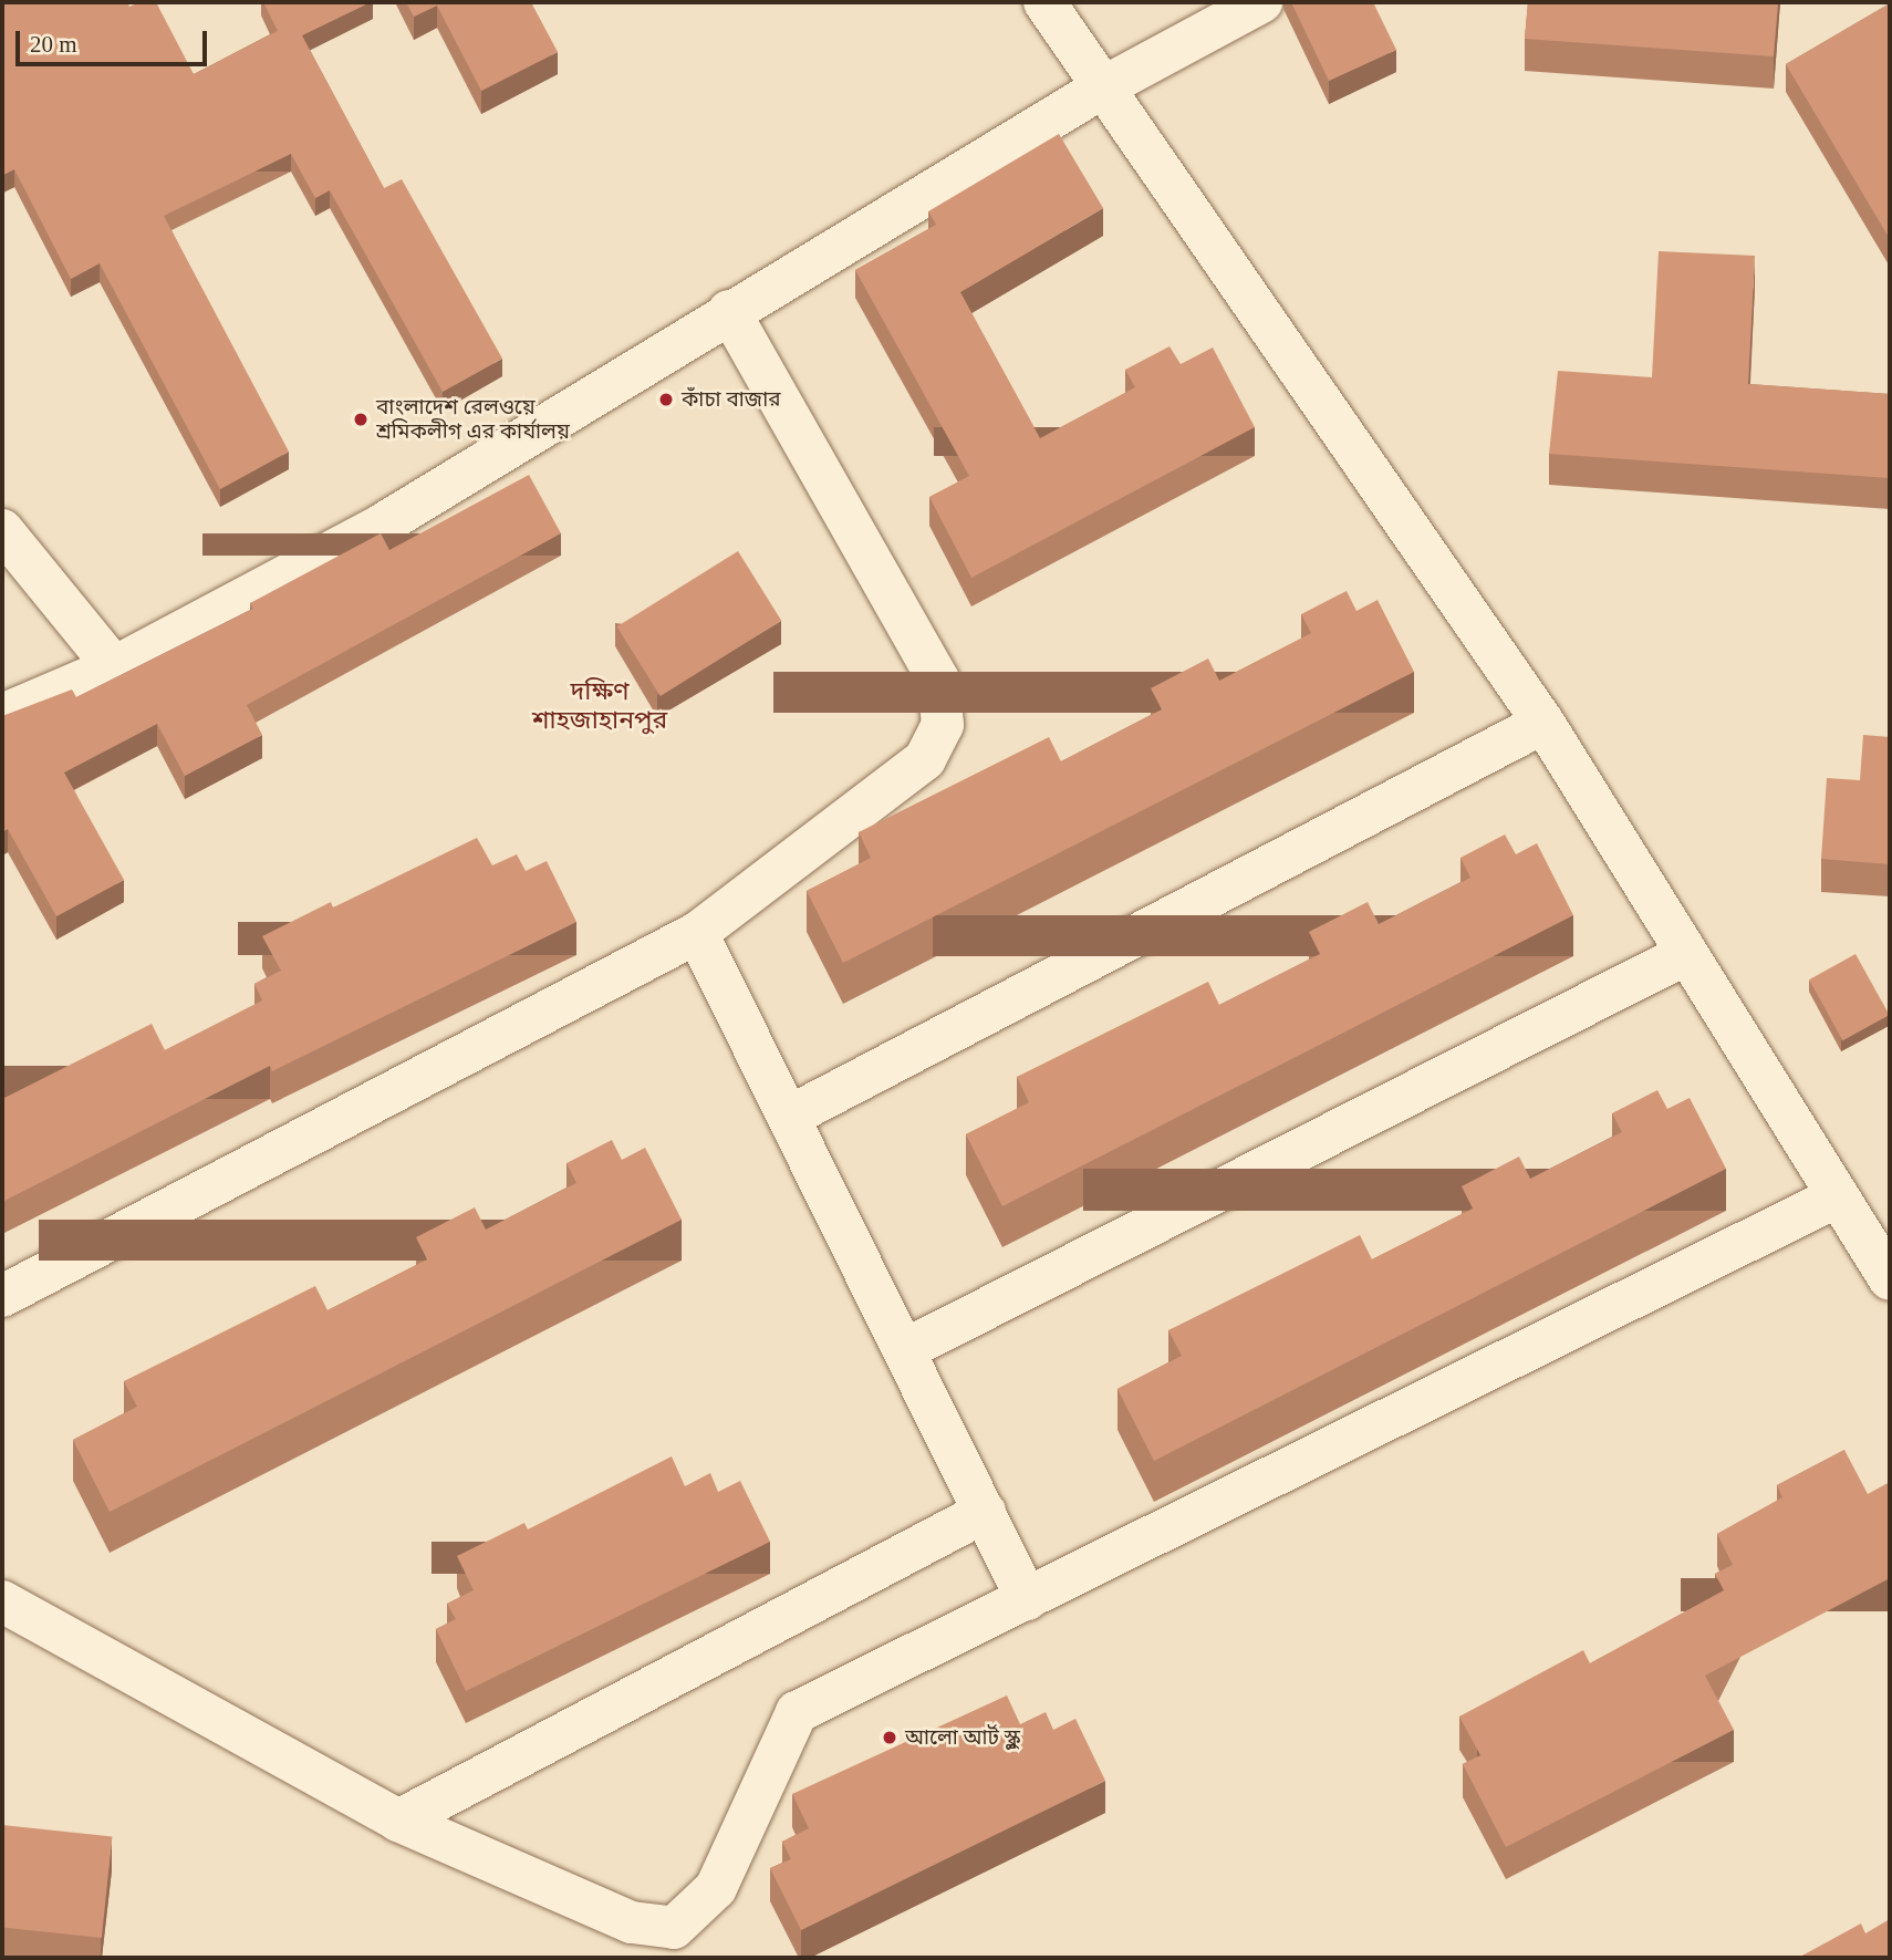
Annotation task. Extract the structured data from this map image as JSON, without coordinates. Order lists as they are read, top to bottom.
{
  "districts": ["দক্ষিণ শাহজাহানপুর"],
  "places": ["কাঁচা বাজার", "বাংলাদেশ রেলওয়ে শ্রমিকলীগ এর কার্যালয়", "আলো আর্ট স্কুল"],
  "scale_bar": "20 m"
}
